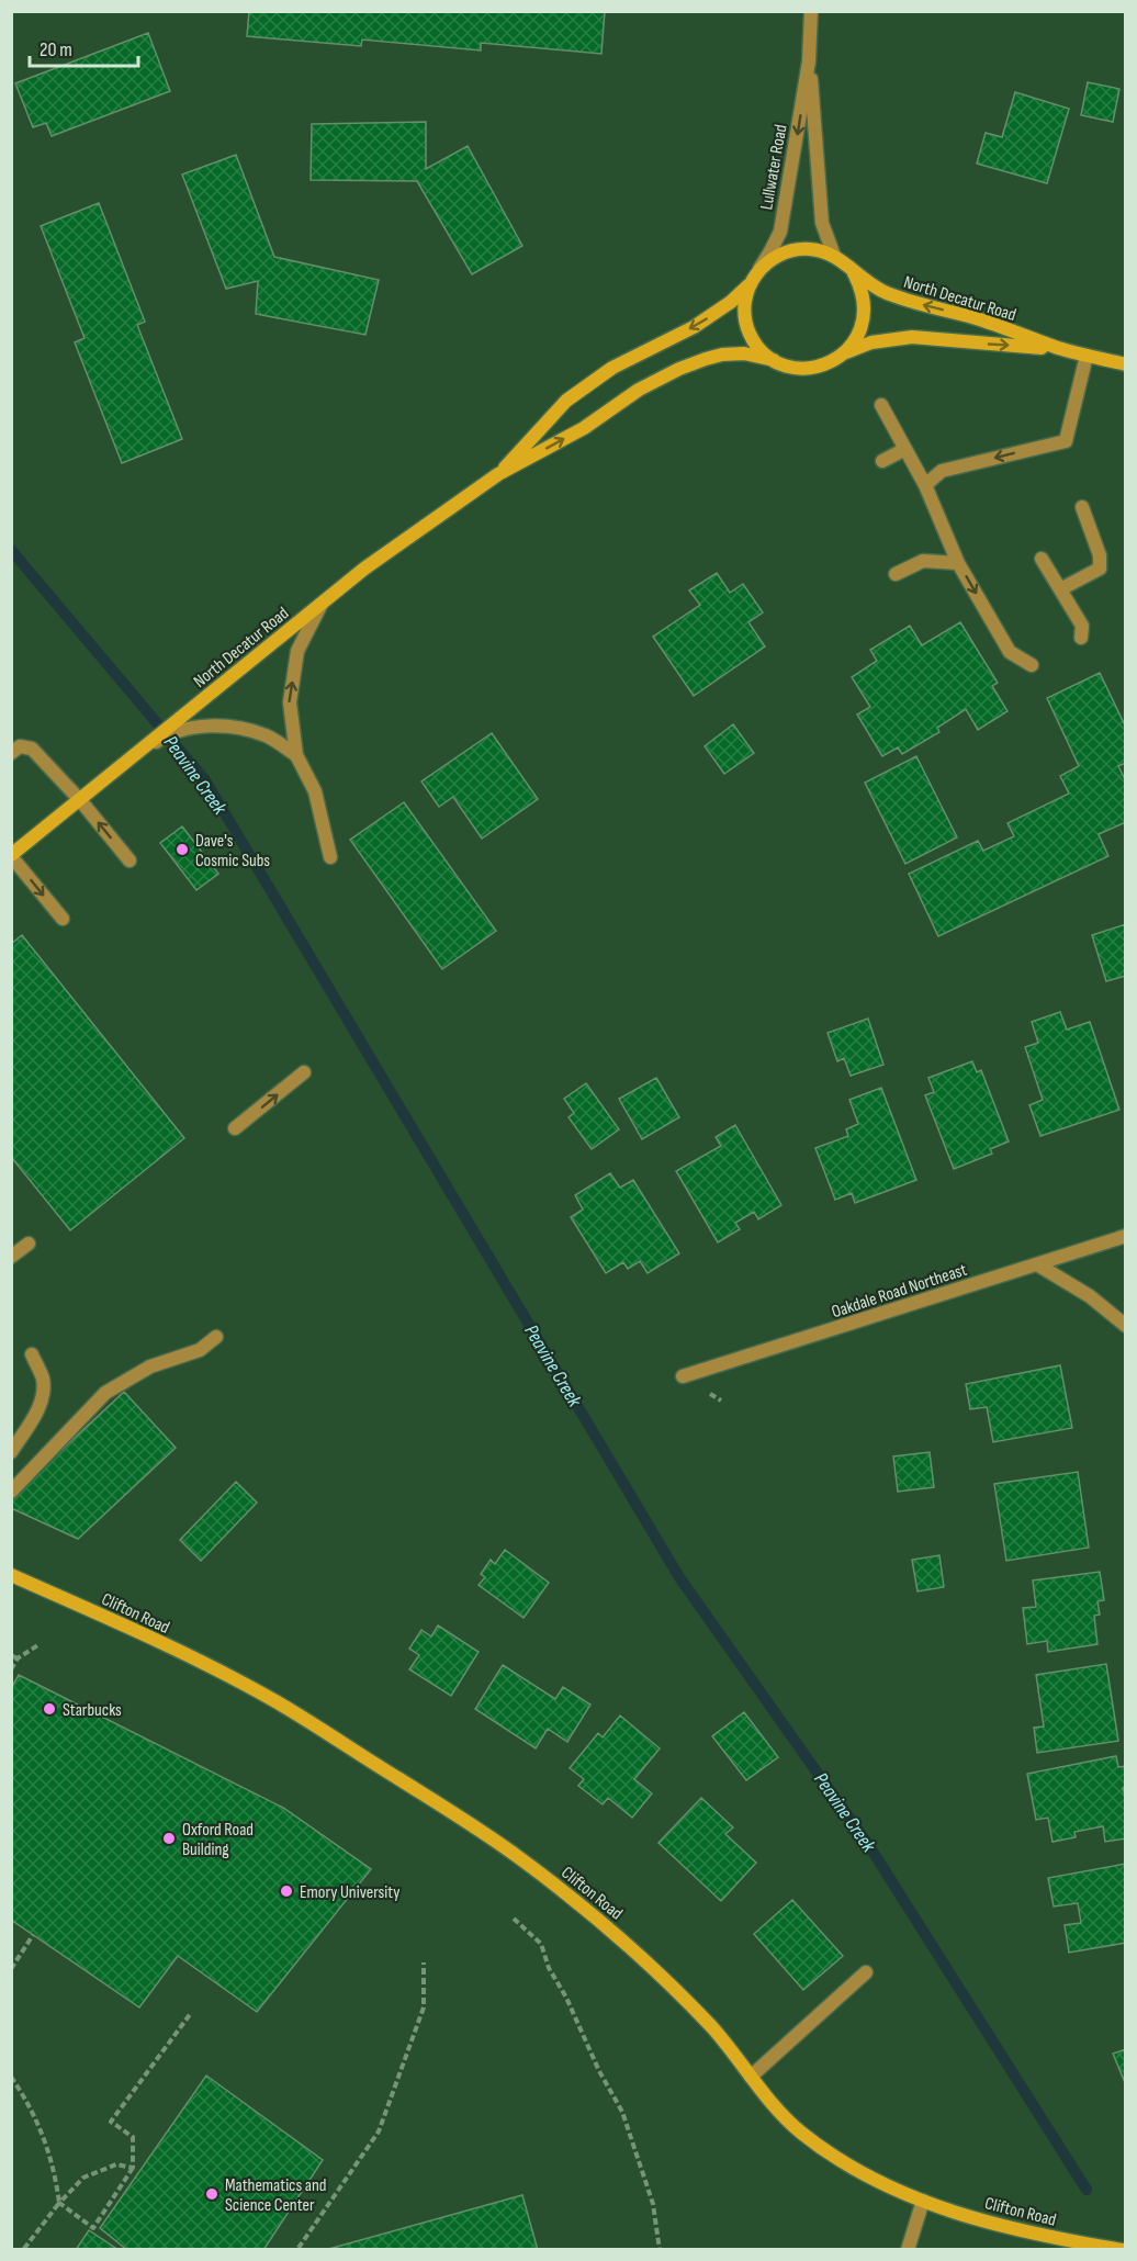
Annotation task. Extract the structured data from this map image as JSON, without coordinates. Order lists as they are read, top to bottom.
{
  "streets": {
    "main road": ["North Decatur Road", "Clifton Road"],
    "street": ["Lullwater Road", "Oakdale Road Northeast"]
  },
  "crossings": [
    ["Lullwater Road", "North Decatur Road"]
  ],
  "water": ["Peavine Creek"],
  "places": [
    "Dave's Cosmic Subs",
    "Starbucks",
    "Oxford Road Building",
    "Emory University",
    "Mathematics and Science Center"
  ],
  "scale_bar": "20 m"
}
